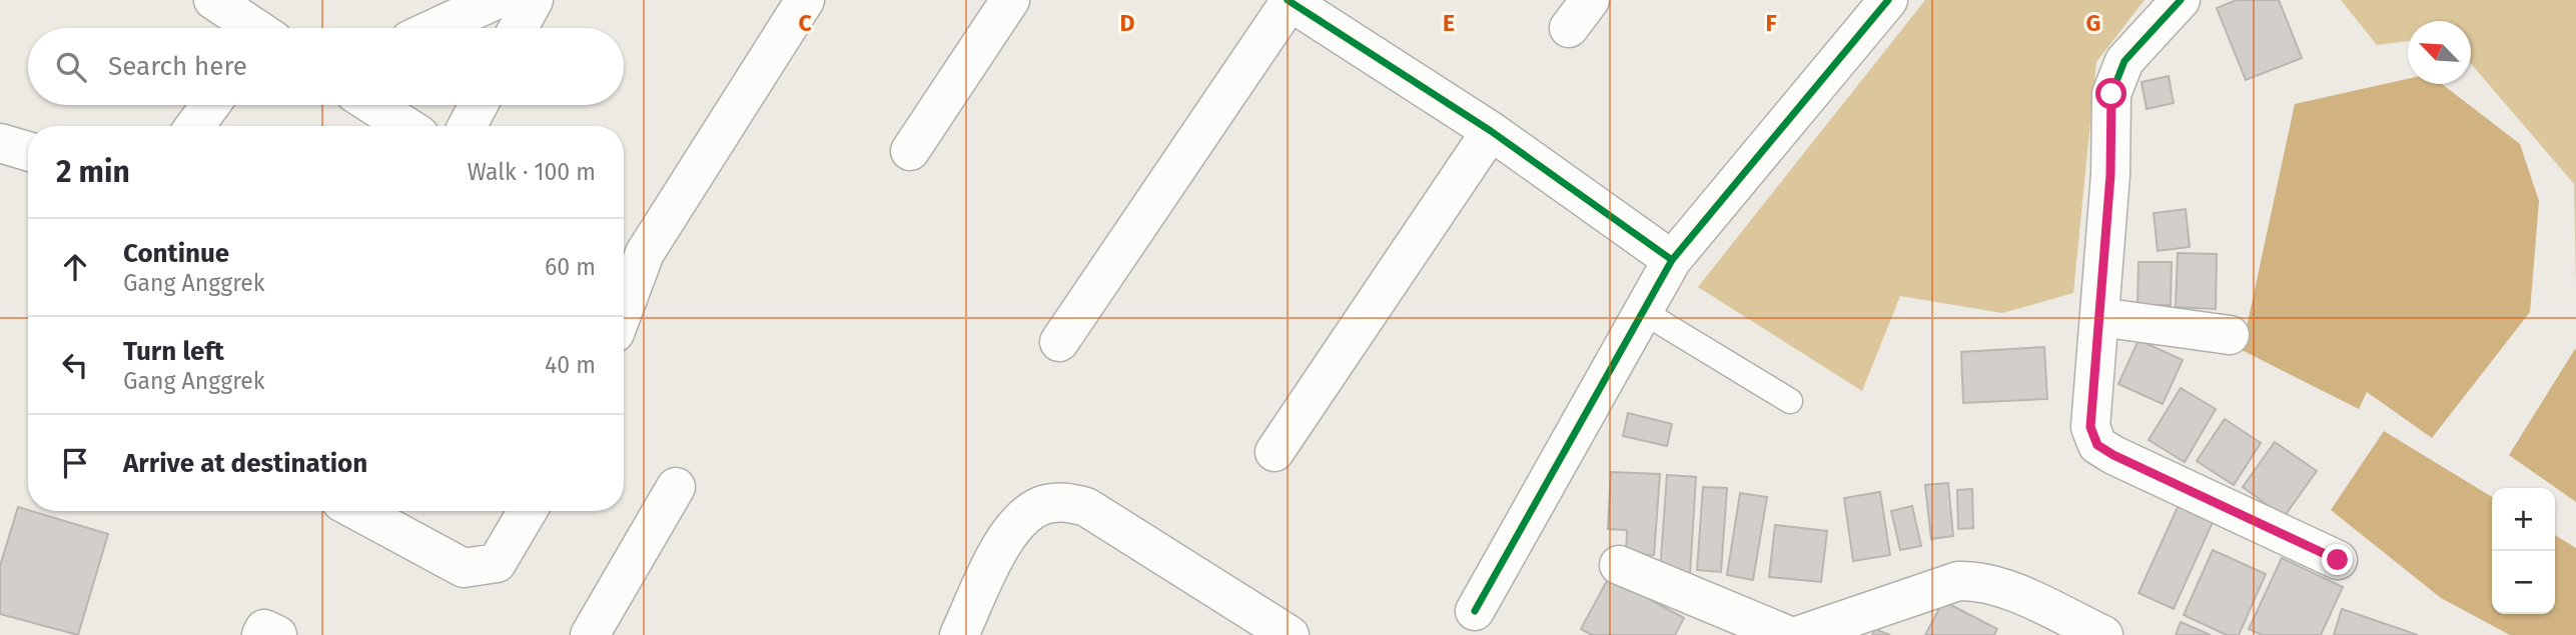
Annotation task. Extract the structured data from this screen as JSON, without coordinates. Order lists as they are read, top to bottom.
{
  "north": "top left",
  "page": {
    "search": "Search here",
    "heading": ["2 min", "Walk · 100 m"],
    "list": [
      ["Continue", "Gang Anggrek", "60 m"],
      ["Turn left", "Gang Anggrek", "40 m"],
      "Arrive at destination"
    ],
    "map_buttons": ["+", "−"]
  },
  "grid": {
    "columns": [
      "C",
      "D",
      "E",
      "F",
      "G"
    ]
  }
}
